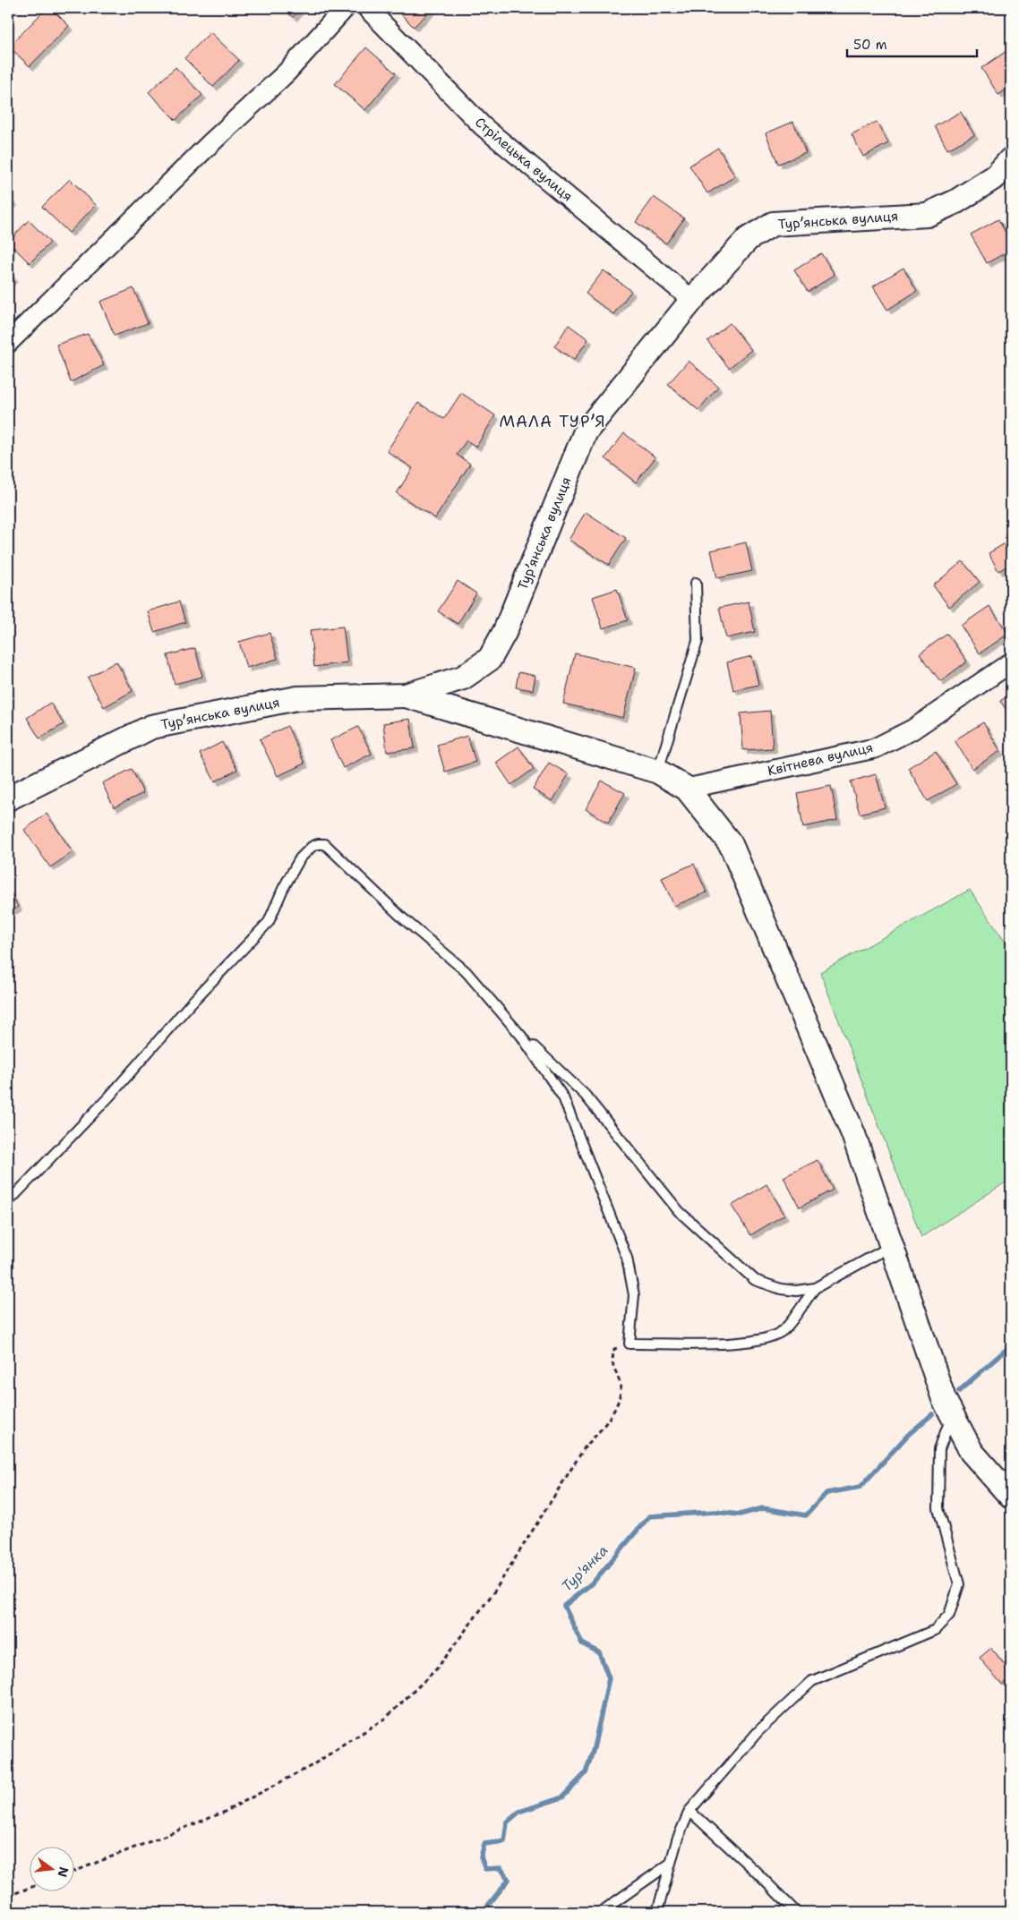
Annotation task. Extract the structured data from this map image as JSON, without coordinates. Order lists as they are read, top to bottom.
{
  "streets": {
    "street": ["Стрілецька вулиця", "Турʼянська вулиця", "Квітнева вулиця"]
  },
  "crossings": [
    ["Стрілецька вулиця", "Турʼянська вулиця"]
  ],
  "districts": ["МАЛА ТУР’Я"],
  "water": ["Тур'янка"],
  "scale_bar": "50 m",
  "north": "right"
}
